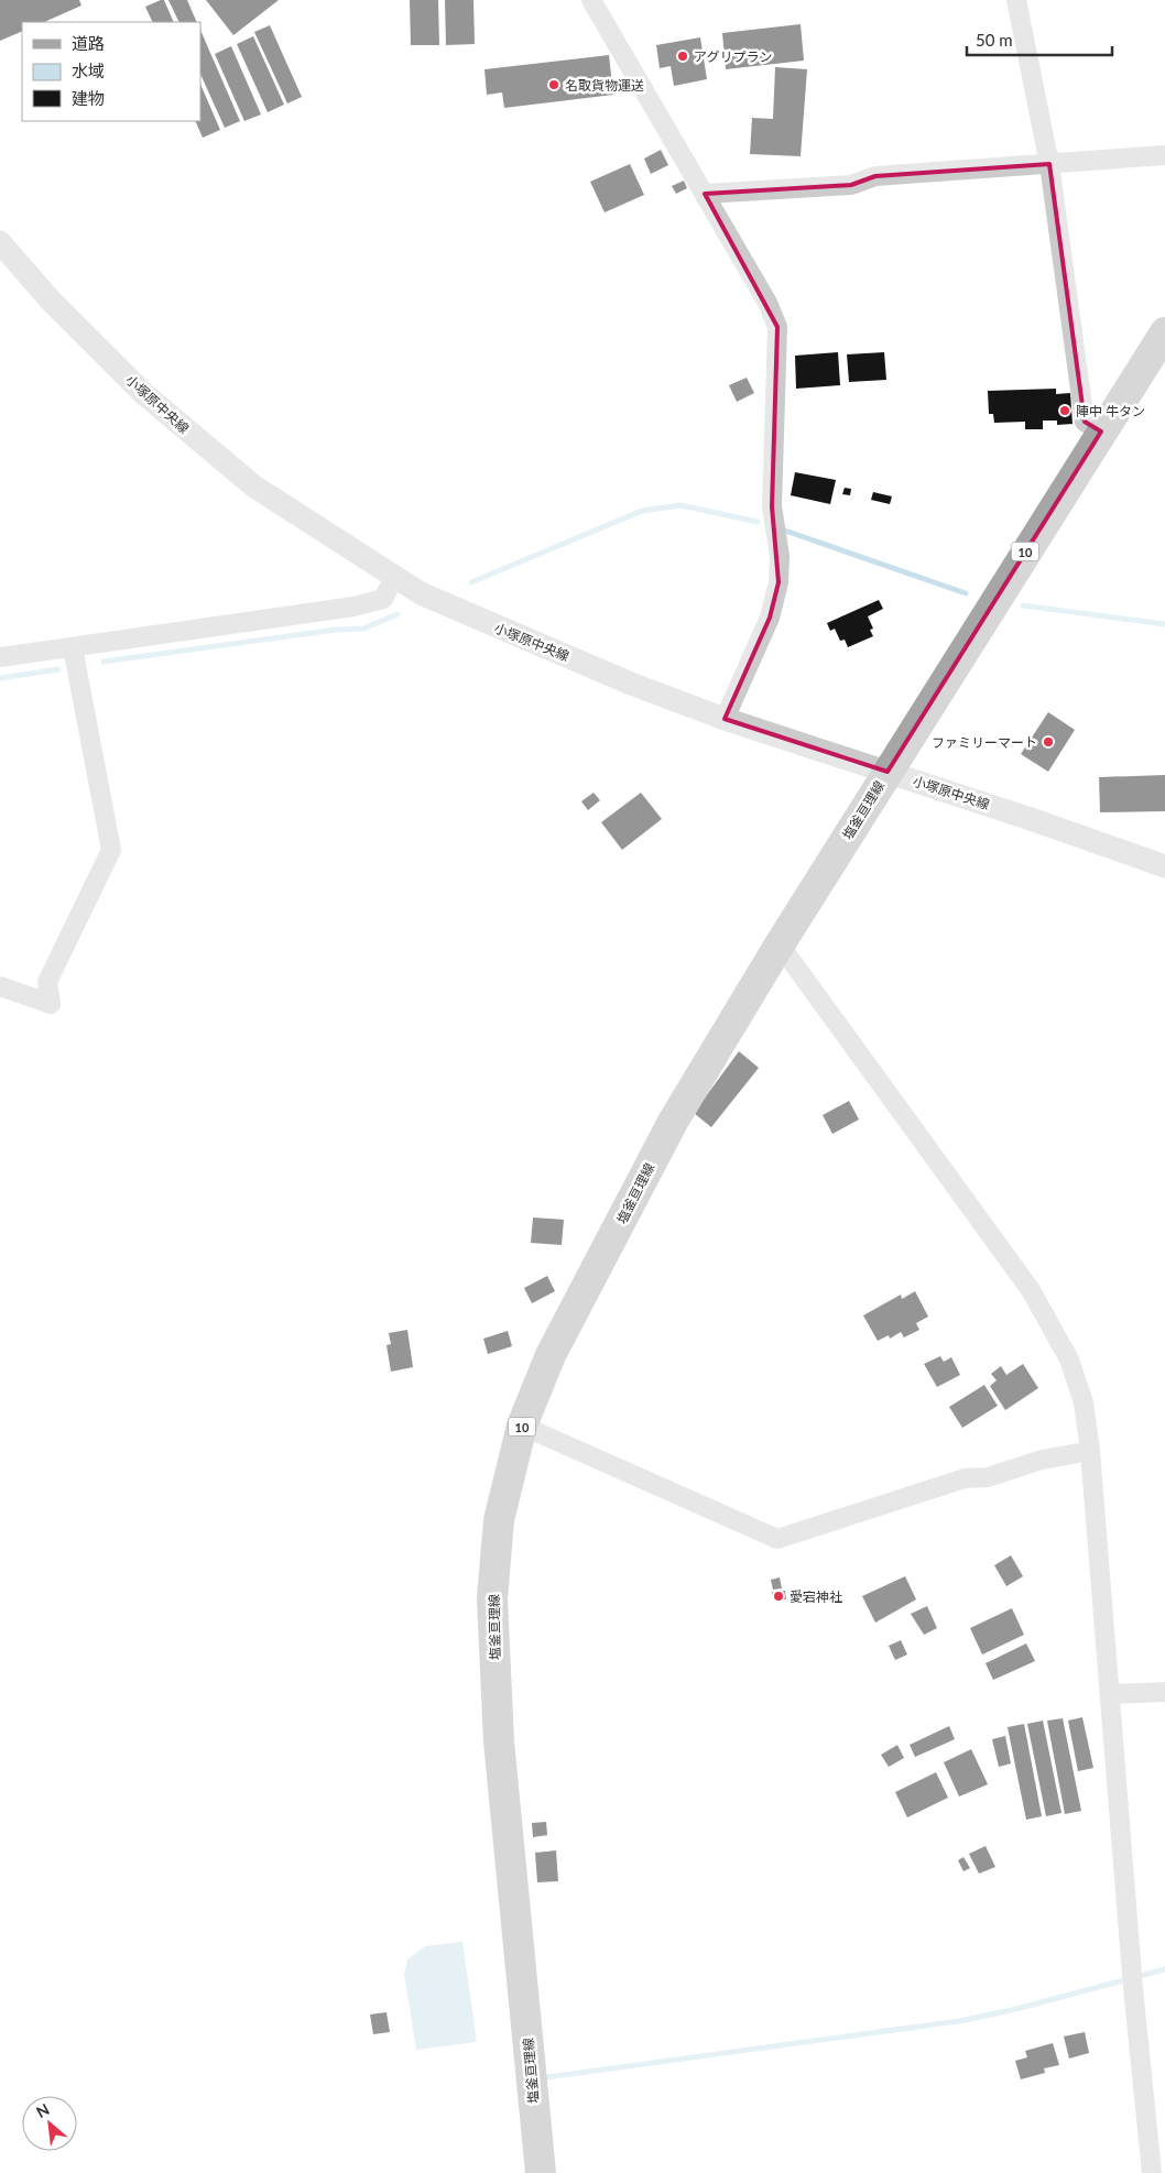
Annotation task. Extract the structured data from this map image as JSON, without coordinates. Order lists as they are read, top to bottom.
{
  "streets": {
    "main road": ["10", "塩釜亘理線"],
    "street": ["小塚原中央線"]
  },
  "crossings": [
    ["小塚原中央線", "塩釜亘理線"]
  ],
  "places": [
    "アグリプラン",
    "名取貨物運送",
    "陣中 牛タン",
    "ファミリーマート",
    "愛宕神社"
  ],
  "legend": ["道路", "水域", "建物"],
  "scale_bar": "50 m",
  "north": "top left"
}
